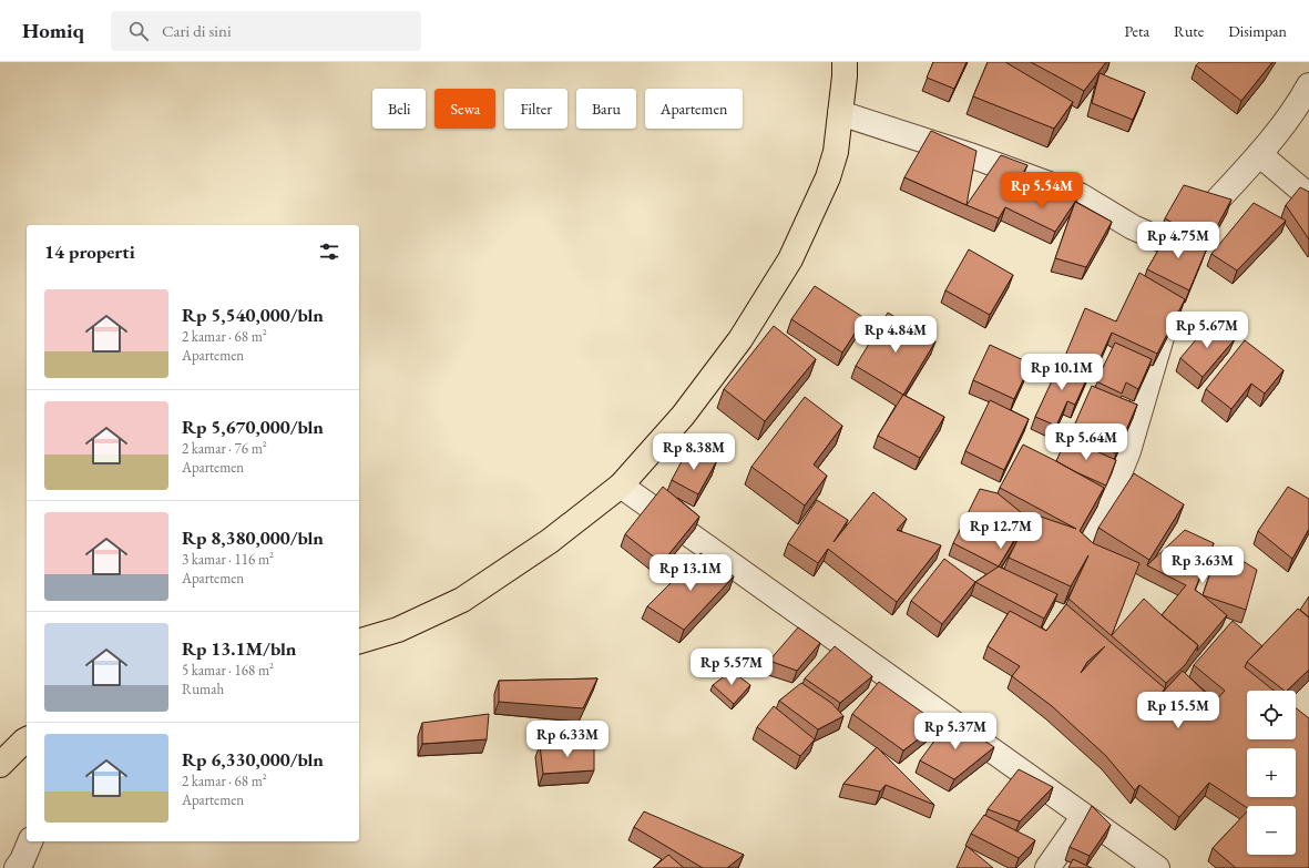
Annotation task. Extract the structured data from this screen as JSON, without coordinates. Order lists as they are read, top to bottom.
{
  "page": {
    "header": "Homiq",
    "search": "Cari di sini",
    "nav": ["Peta", "Rute", "Disimpan"],
    "chip": [
      "Beli",
      "Sewa",
      "Filter",
      "Baru",
      "Apartemen"
    ],
    "price": [
      "Rp 5.54M",
      "Rp 4.75M",
      "Rp 5.67M",
      "Rp 4.84M",
      "Rp 10.1M",
      "Rp 5.64M",
      "Rp 8.38M",
      "Rp 12.7M",
      "Rp 3.63M",
      "Rp 13.1M",
      "Rp 5.57M",
      "Rp 15.5M",
      "Rp 5.37M",
      "Rp 6.33M"
    ],
    "heading": "14 properti",
    "list": [
      {
        "name": "Rp 5,540,000/bln",
        "note": "2 kamar · 68 m² · Apartemen"
      },
      {
        "name": "Rp 5,670,000/bln",
        "note": "2 kamar · 76 m² · Apartemen"
      },
      {
        "name": "Rp 8,380,000/bln",
        "note": "3 kamar · 116 m² · Apartemen"
      },
      {
        "name": "Rp 13.1M/bln",
        "note": "5 kamar · 168 m² · Rumah"
      },
      {
        "name": "Rp 6,330,000/bln",
        "note": "2 kamar · 68 m² · Apartemen"
      }
    ],
    "map_buttons": ["+", "−"]
  }
}
